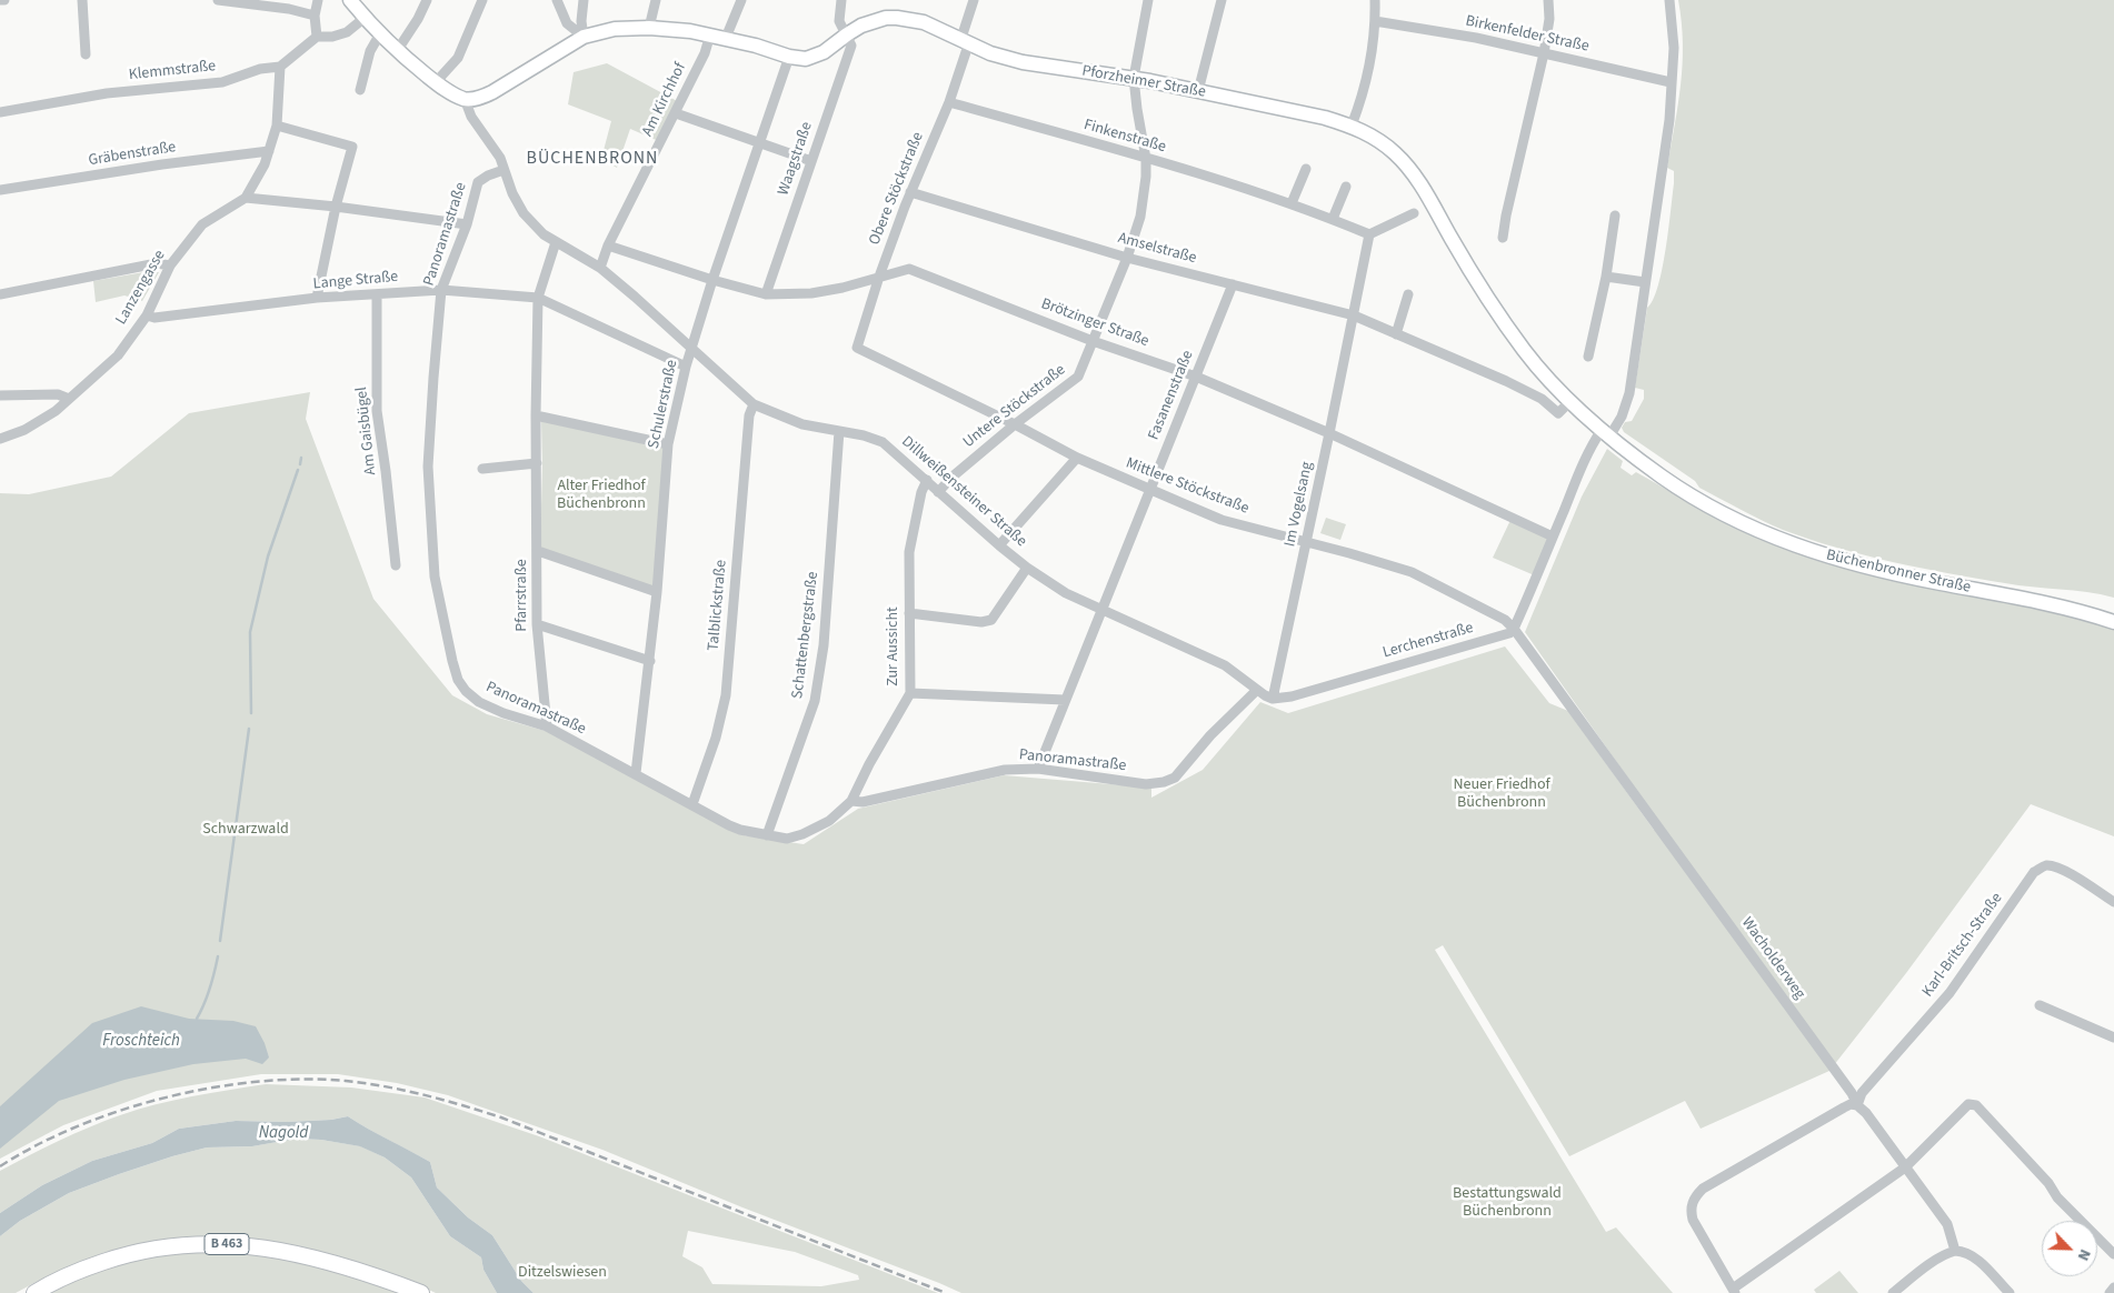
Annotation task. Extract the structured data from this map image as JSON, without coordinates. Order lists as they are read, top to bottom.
{
  "streets": {
    "main road": ["Pforzheimer Straße", "Büchenbronner Straße", "B 463"],
    "street": [
      "Birkenfelder Straße",
      "Klemmstraße",
      "Am Kirchhof",
      "Finkenstraße",
      "Gräbenstraße",
      "Waagstraße",
      "Obere Stöckstraße",
      "Panoramastraße",
      "Amselstraße",
      "Lange Straße",
      "Lanzengasse",
      "Brötzinger Straße",
      "Fasanenstraße",
      "Schulerstraße",
      "Untere Stöckstraße",
      "Am Gaisbügel",
      "Mittlere Stöckstraße",
      "Dillweißensteiner Straße",
      "Im Vogelsang",
      "Pfarrstraße",
      "Talblickstraße",
      "Schattenbergstraße",
      "Lerchenstraße",
      "Zur Aussicht",
      "Karl-Britsch-Straße",
      "Wacholderweg"
    ]
  },
  "crossings": [
    ["Klemmstraße", "Lanzengasse"],
    ["Pforzheimer Straße", "Am Kirchhof"],
    ["Pforzheimer Straße", "Waagstraße"],
    ["Pforzheimer Straße", "Obere Stöckstraße"],
    ["Pforzheimer Straße", "Amselstraße"],
    ["Pforzheimer Straße", "Schulerstraße"],
    ["Pforzheimer Straße", "Untere Stöckstraße"],
    ["Pforzheimer Straße", "Dillweißensteiner Straße"],
    ["Pforzheimer Straße", "Büchenbronner Straße"],
    ["Am Kirchhof", "Brötzinger Straße"],
    ["Am Kirchhof", "Dillweißensteiner Straße"],
    ["Finkenstraße", "Obere Stöckstraße"],
    ["Finkenstraße", "Untere Stöckstraße"],
    ["Gräbenstraße", "Lanzengasse"],
    ["Waagstraße", "Brötzinger Straße"],
    ["Obere Stöckstraße", "Amselstraße"],
    ["Obere Stöckstraße", "Brötzinger Straße"],
    ["Obere Stöckstraße", "Mittlere Stöckstraße"],
    ["Panoramastraße", "Lange Straße"],
    ["Panoramastraße", "Fasanenstraße"],
    ["Panoramastraße", "Schulerstraße"],
    ["Panoramastraße", "Dillweißensteiner Straße"],
    ["Panoramastraße", "Pfarrstraße"],
    ["Panoramastraße", "Talblickstraße"],
    ["Panoramastraße", "Schattenbergstraße"],
    ["Panoramastraße", "Zur Aussicht"],
    ["Amselstraße", "Fasanenstraße"],
    ["Amselstraße", "Untere Stöckstraße"],
    ["Amselstraße", "Im Vogelsang"],
    ["Lange Straße", "Lanzengasse"],
    ["Lange Straße", "Schulerstraße"],
    ["Lange Straße", "Am Gaisbügel"],
    ["Lange Straße", "Pfarrstraße"],
    ["Brötzinger Straße", "Fasanenstraße"],
    ["Brötzinger Straße", "Schulerstraße"],
    ["Brötzinger Straße", "Untere Stöckstraße"],
    ["Brötzinger Straße", "Im Vogelsang"],
    ["Fasanenstraße", "Mittlere Stöckstraße"],
    ["Fasanenstraße", "Dillweißensteiner Straße"],
    ["Schulerstraße", "Dillweißensteiner Straße"],
    ["Untere Stöckstraße", "Mittlere Stöckstraße"],
    ["Untere Stöckstraße", "Dillweißensteiner Straße"],
    ["Mittlere Stöckstraße", "Im Vogelsang"],
    ["Mittlere Stöckstraße", "Lerchenstraße"],
    ["Mittlere Stöckstraße", "Wacholderweg"],
    ["Dillweißensteiner Straße", "Pfarrstraße"],
    ["Dillweißensteiner Straße", "Talblickstraße"],
    ["Dillweißensteiner Straße", "Schattenbergstraße"],
    ["Dillweißensteiner Straße", "Zur Aussicht"],
    ["Im Vogelsang", "Lerchenstraße"],
    ["Lerchenstraße", "Wacholderweg"],
    ["Karl-Britsch-Straße", "Wacholderweg"]
  ],
  "districts": ["BÜCHENBRONN"],
  "water": ["Froschteich", "Nagold"],
  "parks": [
    "Alter Friedhof Büchenbronn",
    "Neuer Friedhof Büchenbronn",
    "Schwarzwald",
    "Bestattungswald Büchenbronn",
    "Ditzelswiesen"
  ],
  "north": "bottom right"
}
